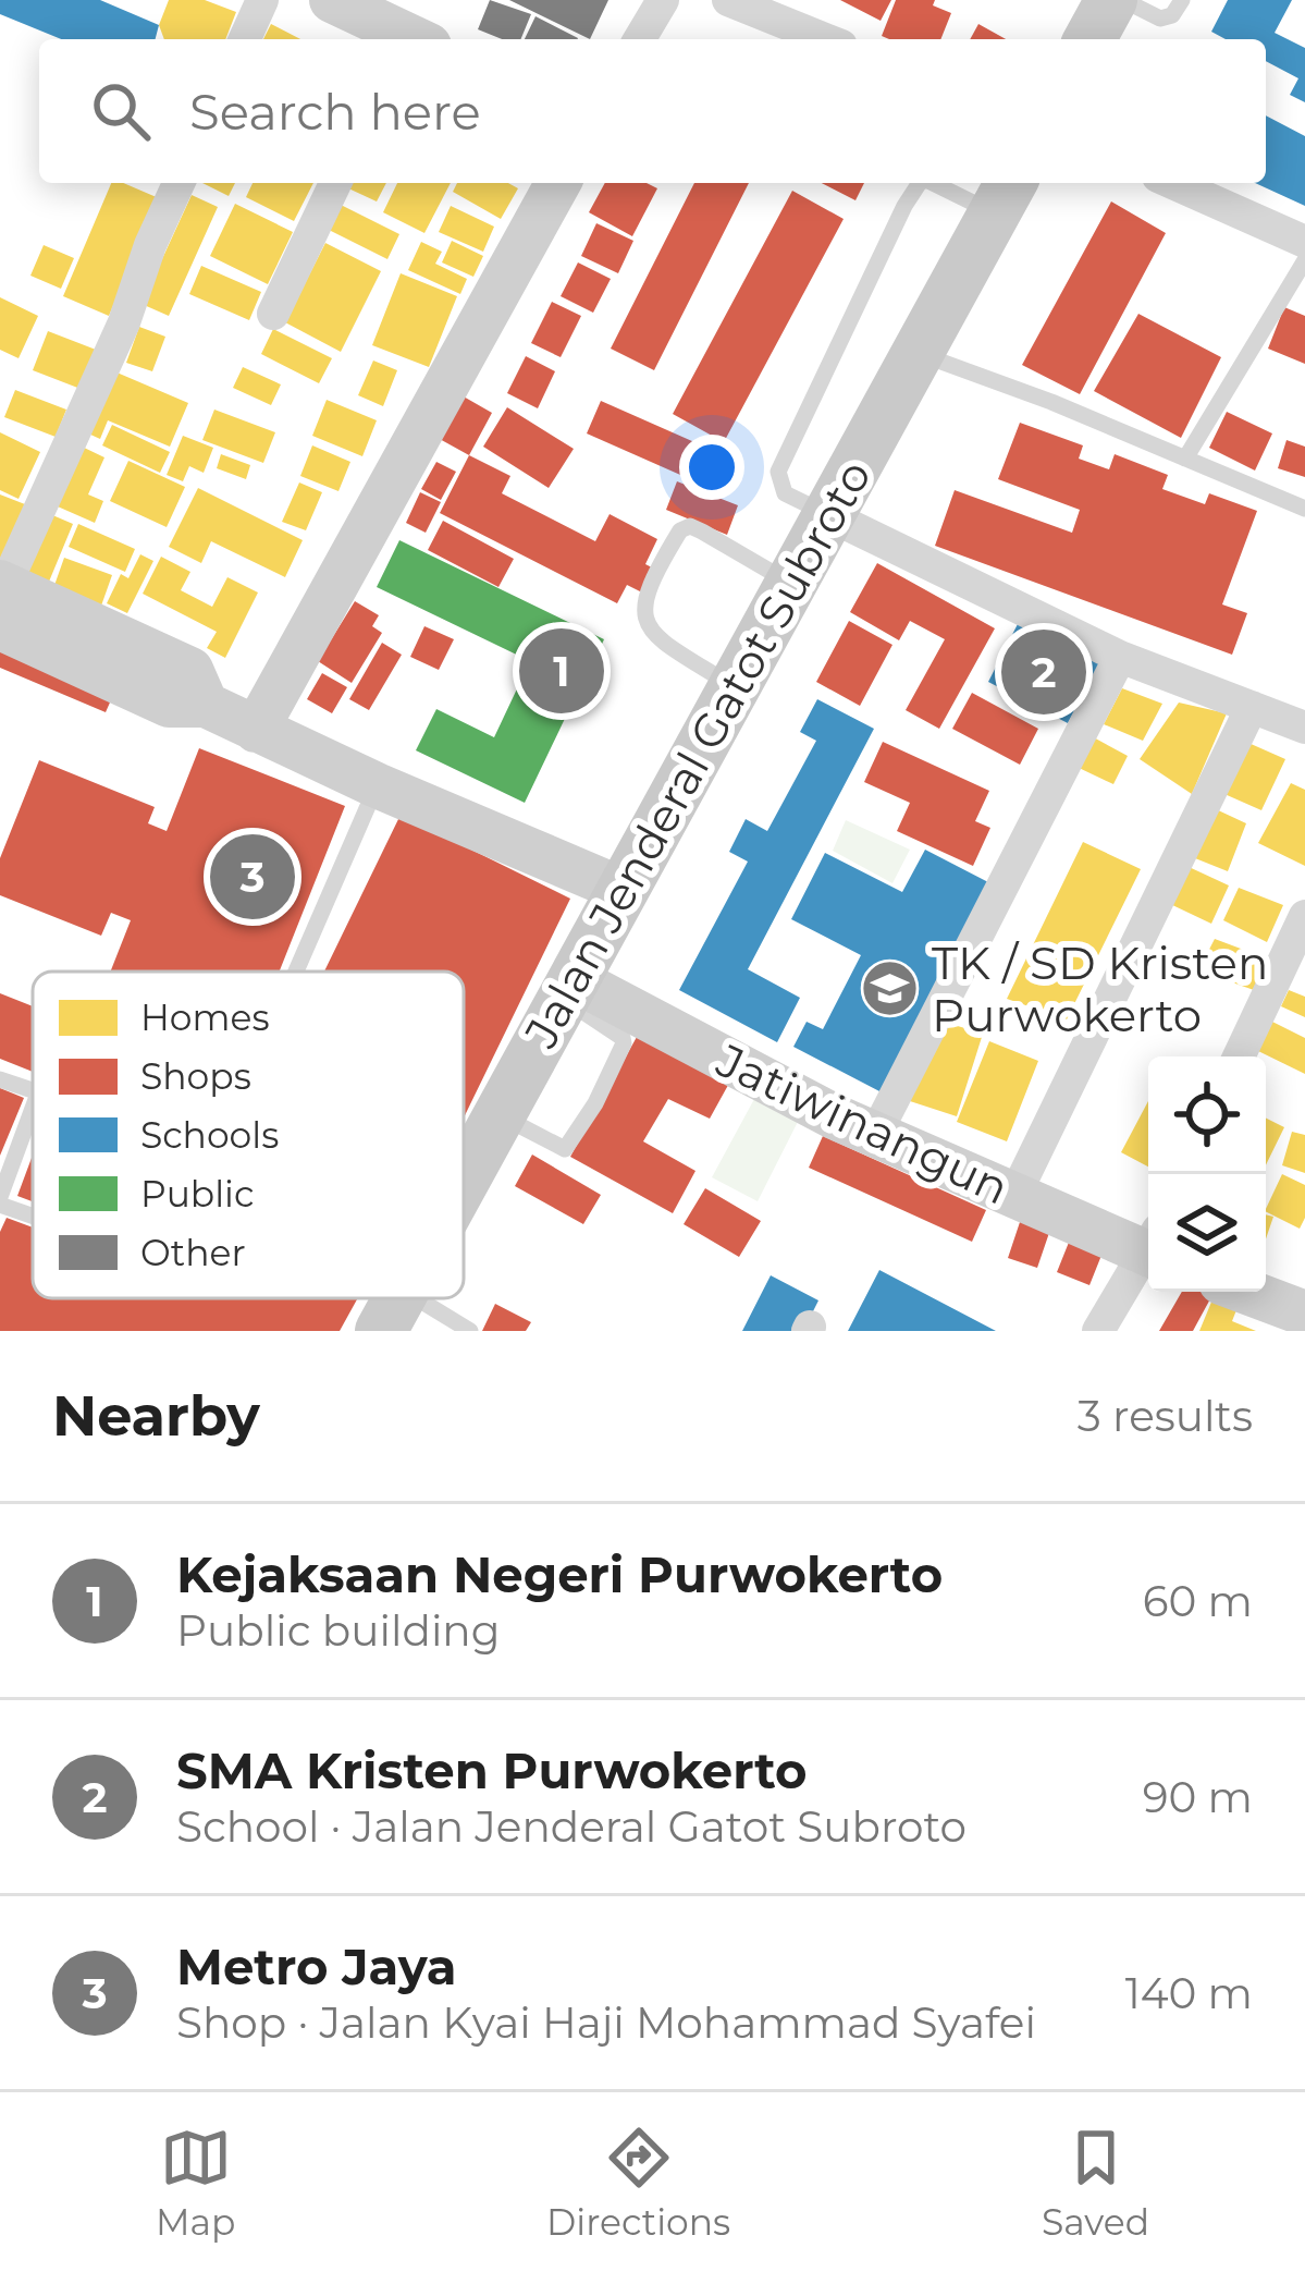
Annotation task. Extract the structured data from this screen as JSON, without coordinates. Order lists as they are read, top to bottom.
{
  "streets": {
    "main road": ["Jalan Jenderal Gatot Subroto"],
    "street": ["Jatiwinangun"]
  },
  "crossings": [
    ["Jalan Jenderal Gatot Subroto", "Jatiwinangun"]
  ],
  "places": {
    "school or university": ["TK / SD Kristen Purwokerto"]
  },
  "legend": [
    "Homes",
    "Shops",
    "Schools",
    "Public",
    "Other"
  ],
  "page": {
    "search": "Search here",
    "pins": ["1", "2", "3"],
    "heading": ["Nearby", "3 results"],
    "list": [
      {
        "mark": "1",
        "name": "Kejaksaan Negeri Purwokerto",
        "note": "Public building",
        "value": "60 m"
      },
      {
        "mark": "2",
        "name": "SMA Kristen Purwokerto",
        "note": "School · Jalan Jenderal Gatot Subroto",
        "value": "90 m"
      },
      {
        "mark": "3",
        "name": "Metro Jaya",
        "note": "Shop · Jalan Kyai Haji Mohammad Syafei",
        "value": "140 m"
      }
    ],
    "nav": ["Map", "Directions", "Saved"]
  }
}
